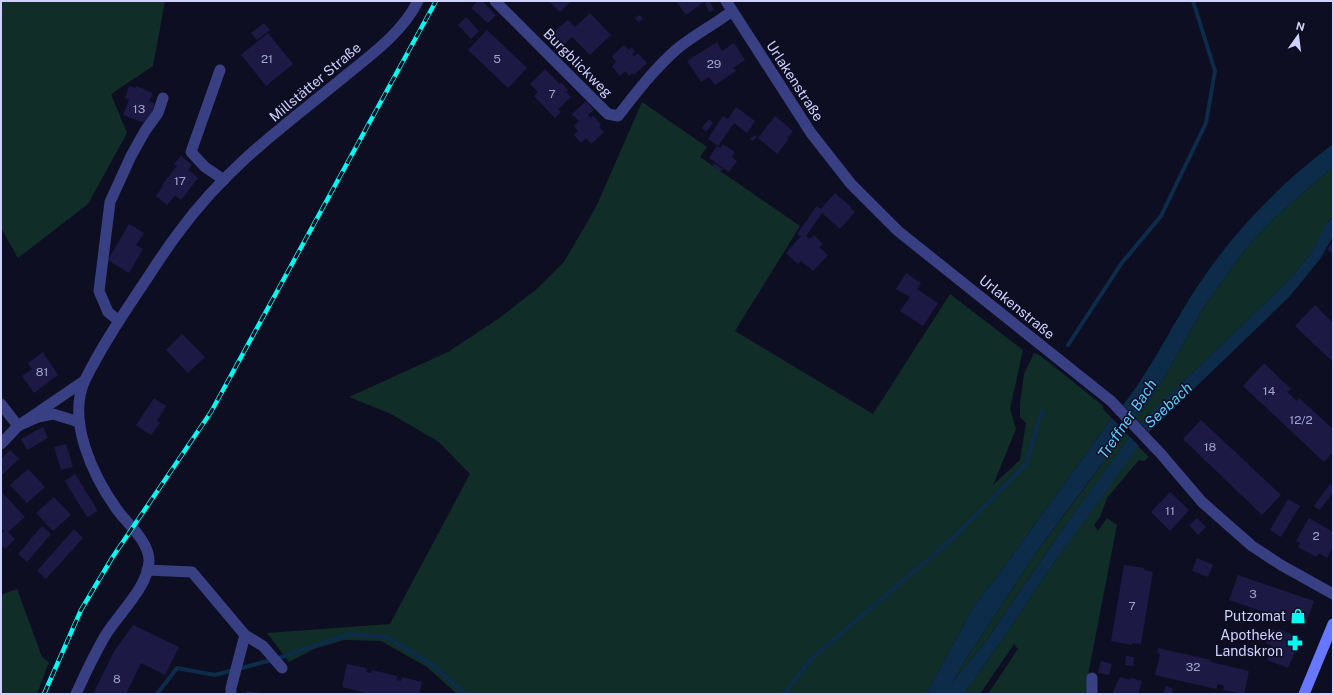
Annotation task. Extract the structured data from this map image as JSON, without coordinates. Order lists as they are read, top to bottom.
{
  "streets": {
    "street": ["Burgblickweg", "Urlakenstraße", "Millstätter Straße"]
  },
  "crossings": [
    ["Burgblickweg", "Urlakenstraße"]
  ],
  "water": ["Seebach", "Treffner Bach"],
  "places": {
    "shop": ["Putzomat"],
    "pharmacy": ["Apotheke Landskron"]
  },
  "house_numbers": [
    "21",
    "5",
    "29",
    "7",
    "13",
    "17",
    "81",
    "14",
    "12/2",
    "18",
    "11",
    "2",
    "3",
    "7",
    "32",
    "8"
  ],
  "north": "top"
}
